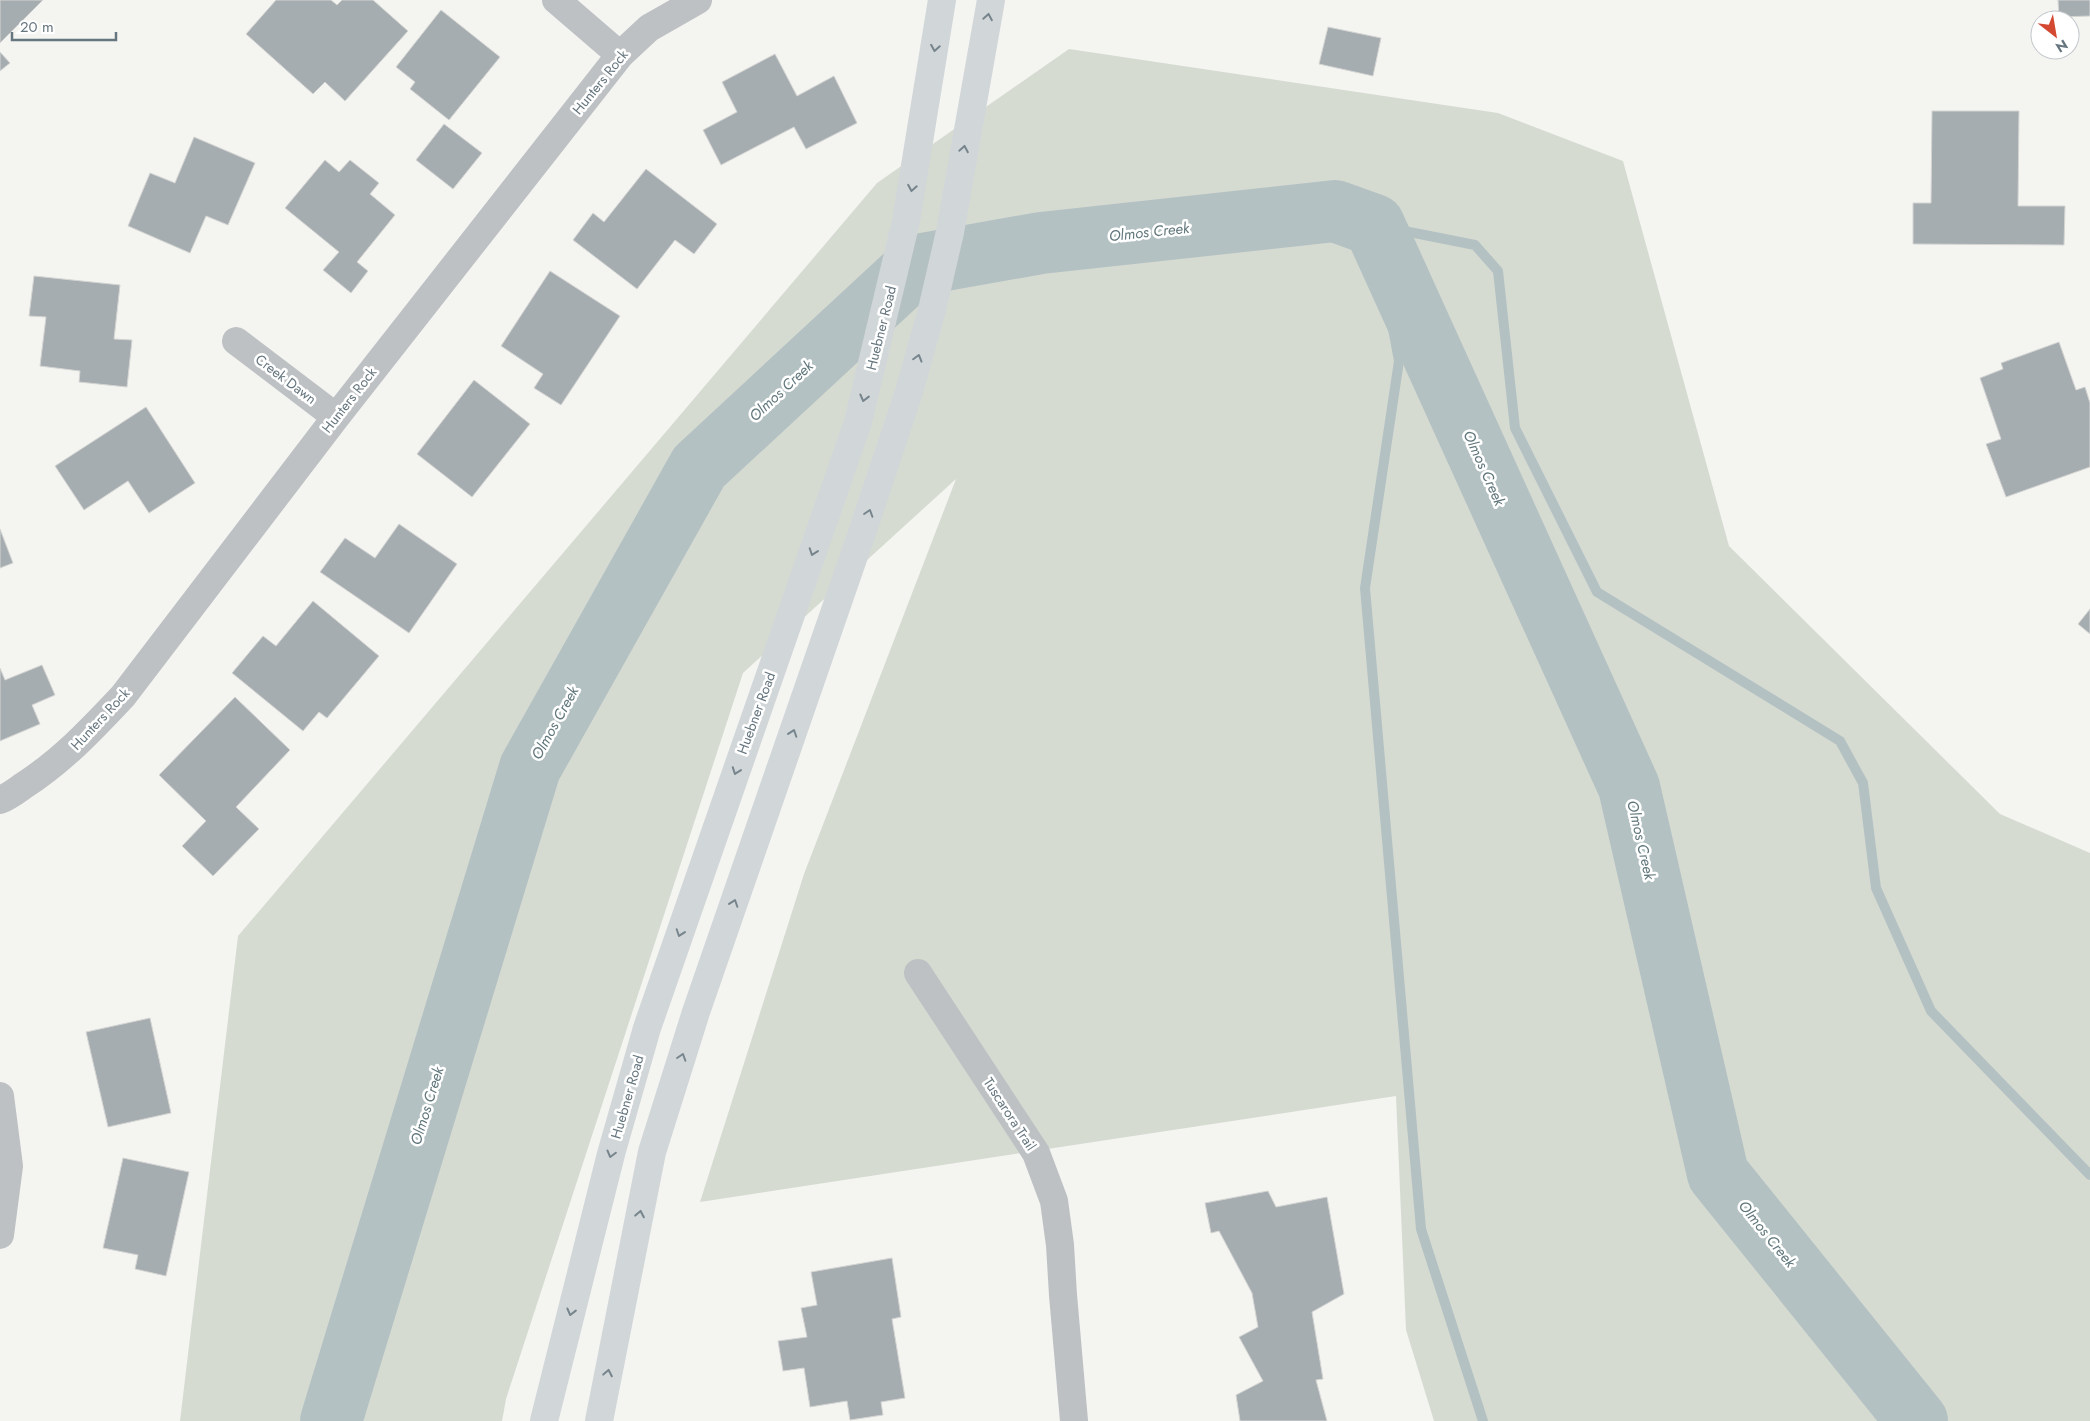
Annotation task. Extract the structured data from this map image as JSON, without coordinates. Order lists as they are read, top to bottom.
{
  "streets": {
    "main road": ["Huebner Road"],
    "street": ["Hunters Rock", "Creek Dawn", "Tuscarora Trail"]
  },
  "crossings": [
    ["Hunters Rock", "Creek Dawn"]
  ],
  "water": ["Olmos Creek"],
  "scale_bar": "20 m",
  "north": "bottom right"
}
